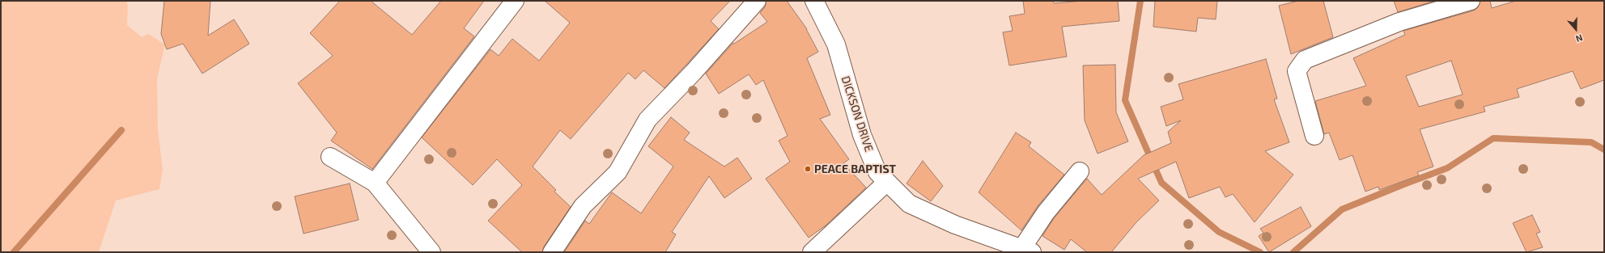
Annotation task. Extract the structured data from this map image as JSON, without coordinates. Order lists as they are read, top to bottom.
{
  "streets": {
    "street": ["DICKSON DRIVE"]
  },
  "places": ["PEACE BAPTIST"],
  "north": "bottom"
}
